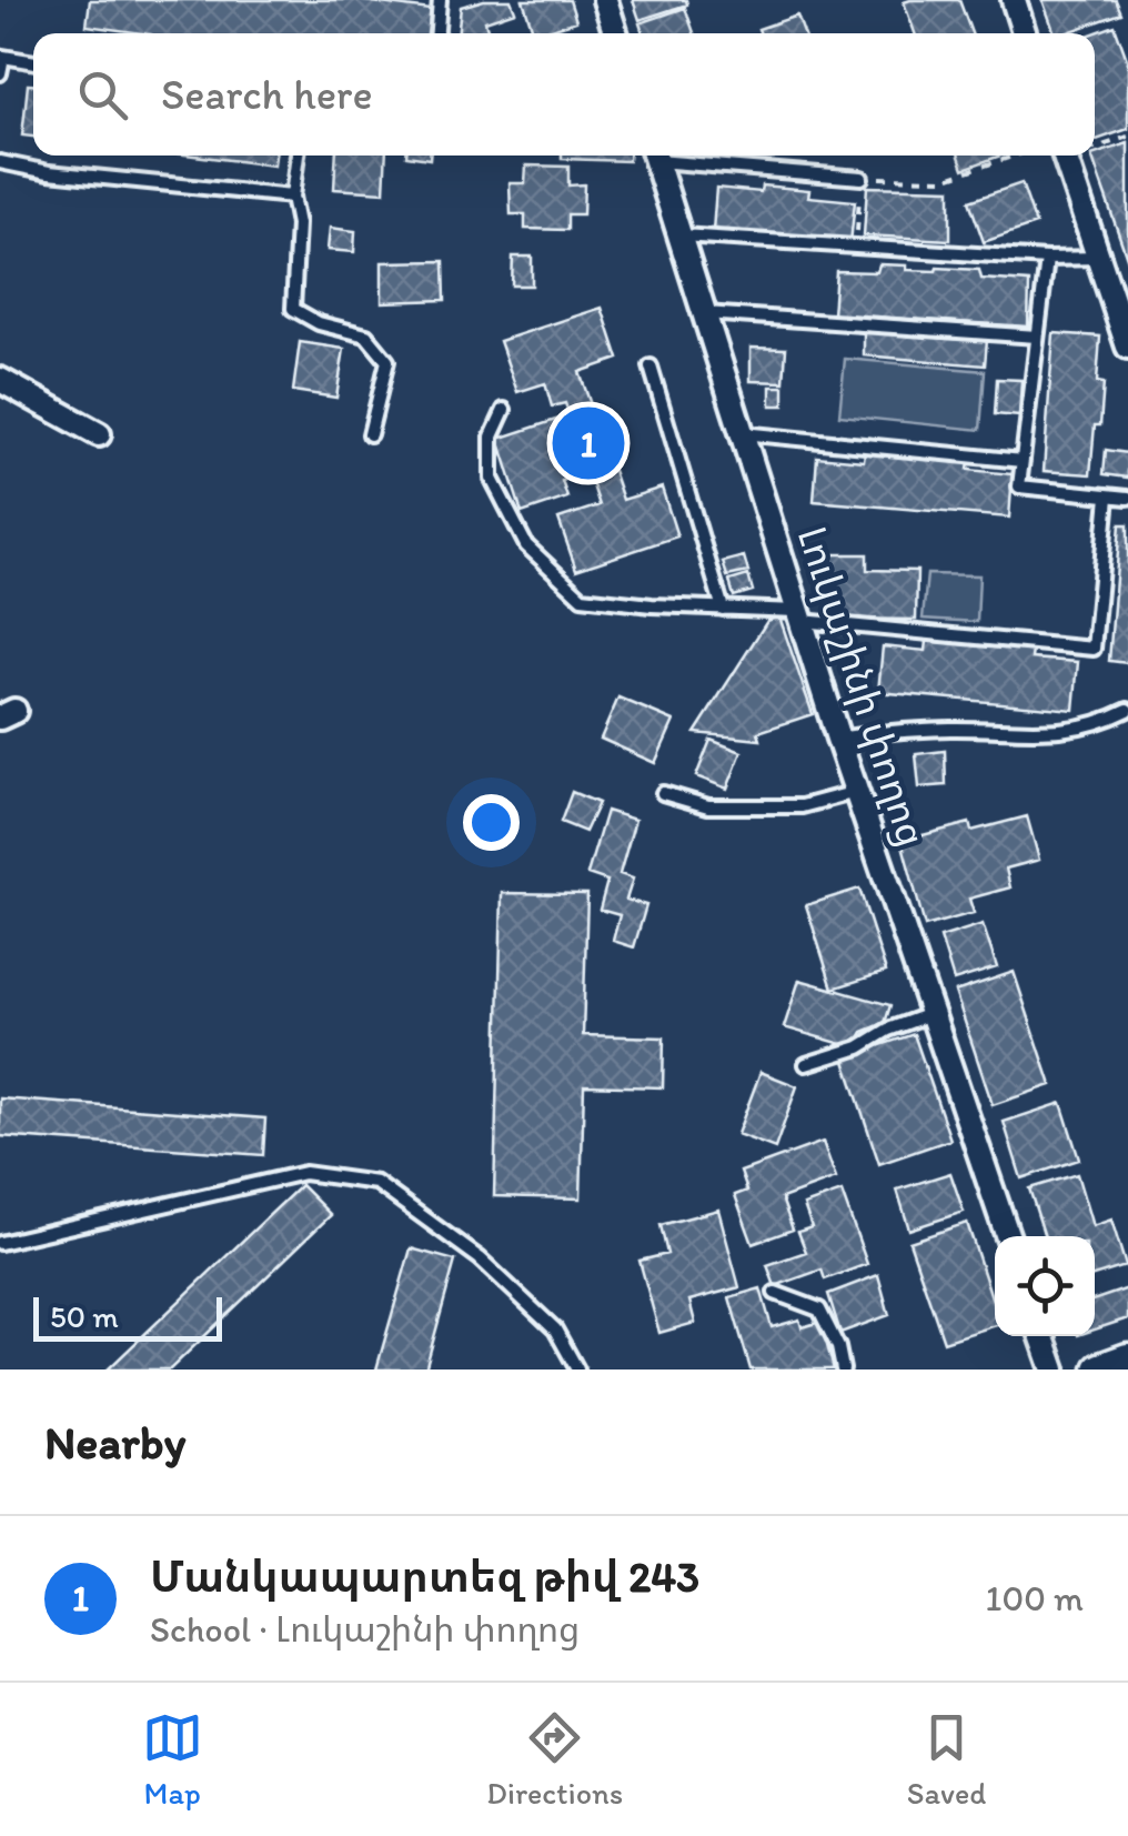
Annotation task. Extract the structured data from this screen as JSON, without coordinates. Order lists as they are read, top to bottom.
{
  "streets": {
    "street": ["Լուկաշինի փողոց"]
  },
  "scale_bar": "50 m",
  "page": {
    "search": "Search here",
    "pins": "1",
    "scale": "50 m",
    "heading": "Nearby",
    "list": [
      {
        "mark": "1",
        "name": "Մանկապարտեզ թիվ 243",
        "note": "School · Լուկաշինի փողոց",
        "value": "100 m"
      }
    ],
    "nav": ["Map", "Directions", "Saved"]
  }
}
